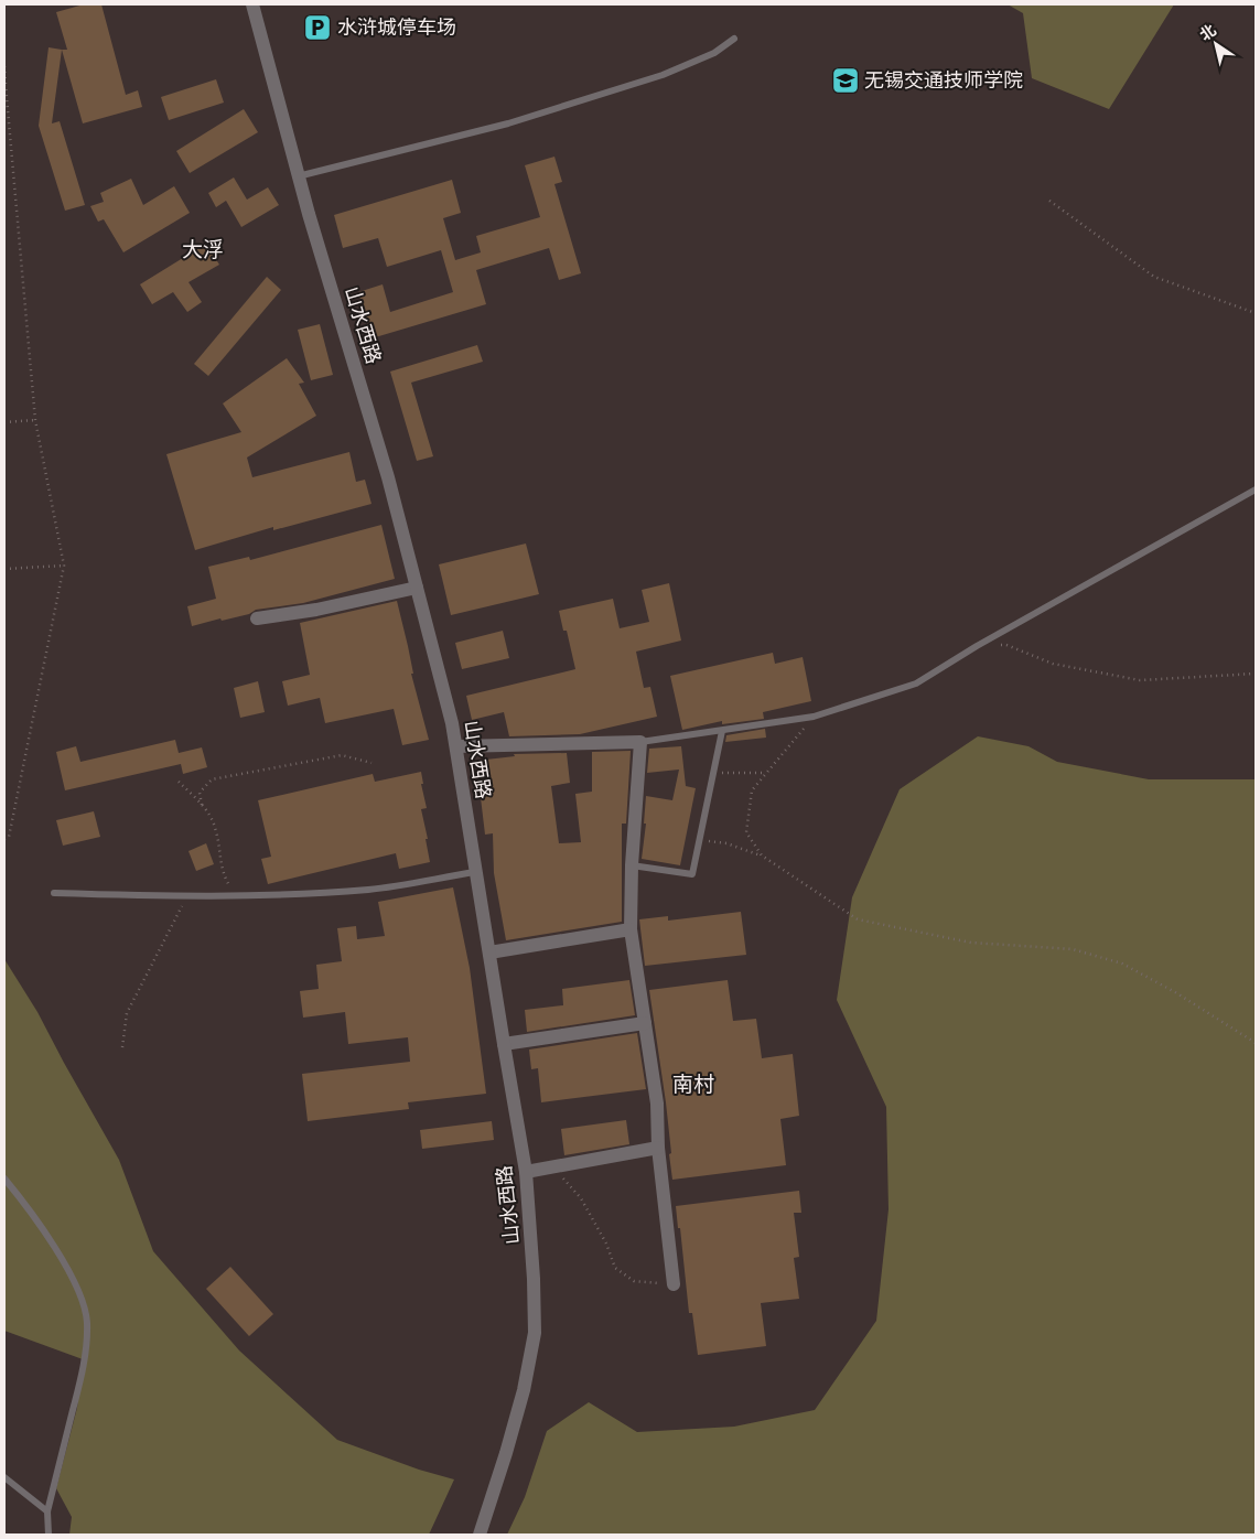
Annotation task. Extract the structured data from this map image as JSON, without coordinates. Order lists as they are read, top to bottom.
{
  "streets": {
    "street": ["山水西路"]
  },
  "districts": ["大浮", "南村"],
  "places": {
    "parking": ["水浒城停车场"],
    "school or university": ["无锡交通技师学院"]
  },
  "north": "top left"
}
